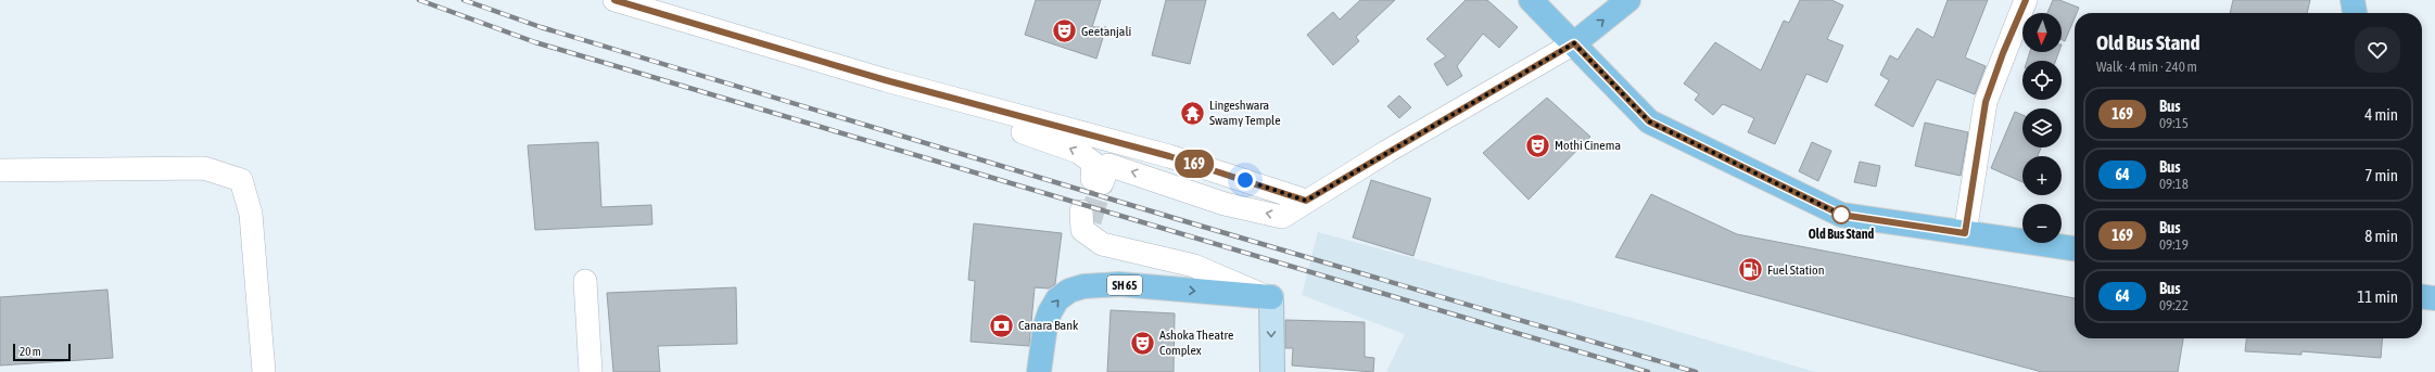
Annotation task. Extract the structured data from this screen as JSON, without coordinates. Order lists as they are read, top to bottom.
{
  "streets": {
    "main road": ["SH 65"]
  },
  "places": {
    "theatre": ["Geetanjali", "Mothi Cinema", "Ashoka Theatre Complex"],
    "temple": ["Lingeshwara Swamy Temple"],
    "other": ["Old Bus Stand"],
    "fuel station": ["Fuel Station"],
    "bank": ["Canara Bank"]
  },
  "lines": ["bus line 169"],
  "scale_bar": "20 m",
  "north": "bottom",
  "page": {
    "on_map": "169",
    "map_buttons": ["+", "−"],
    "heading": ["Old Bus Stand", "Walk · 4 min · 240 m"],
    "list": [
      {
        "mark": "169",
        "name": "Bus",
        "note": "09:15",
        "value": "4 min"
      },
      {
        "mark": "64",
        "name": "Bus",
        "note": "09:18",
        "value": "7 min"
      },
      {
        "mark": "169",
        "name": "Bus",
        "note": "09:19",
        "value": "8 min"
      },
      {
        "mark": "64",
        "name": "Bus",
        "note": "09:22",
        "value": "11 min"
      }
    ],
    "scale": "20 m"
  }
}
